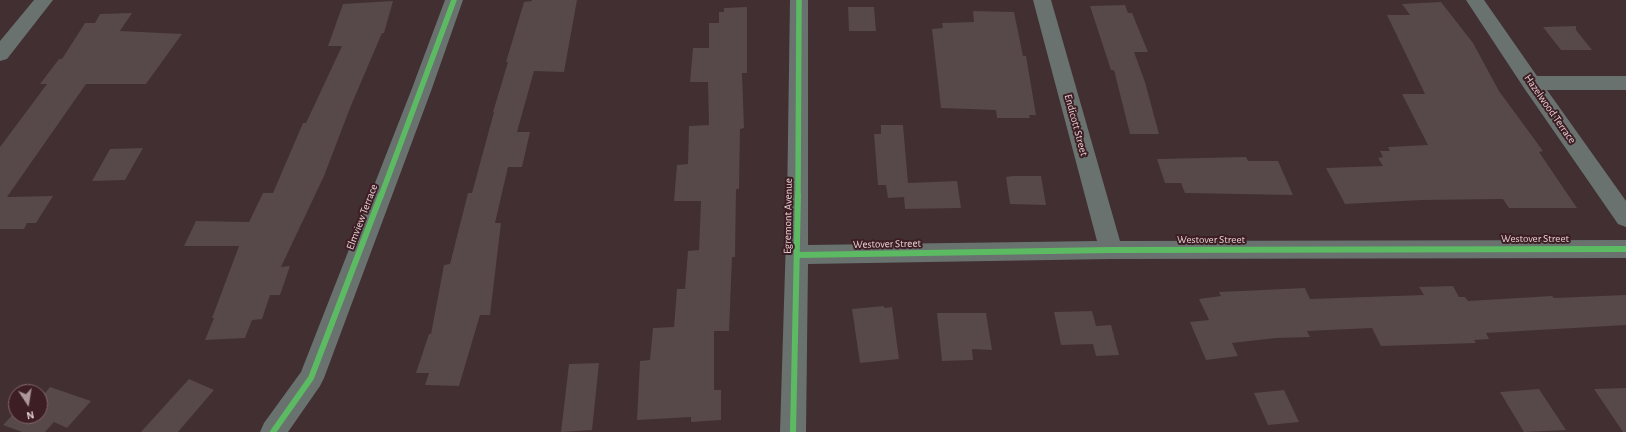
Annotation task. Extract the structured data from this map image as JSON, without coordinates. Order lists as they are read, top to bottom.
{
  "streets": {
    "street": [
      "Hazelwood Terrace",
      "Endicott Street",
      "Egremont Avenue",
      "Elmview Terrace",
      "Westover Street"
    ]
  },
  "crossings": [
    ["Endicott Street", "Westover Street"],
    ["Egremont Avenue", "Westover Street"]
  ],
  "north": "bottom"
}
